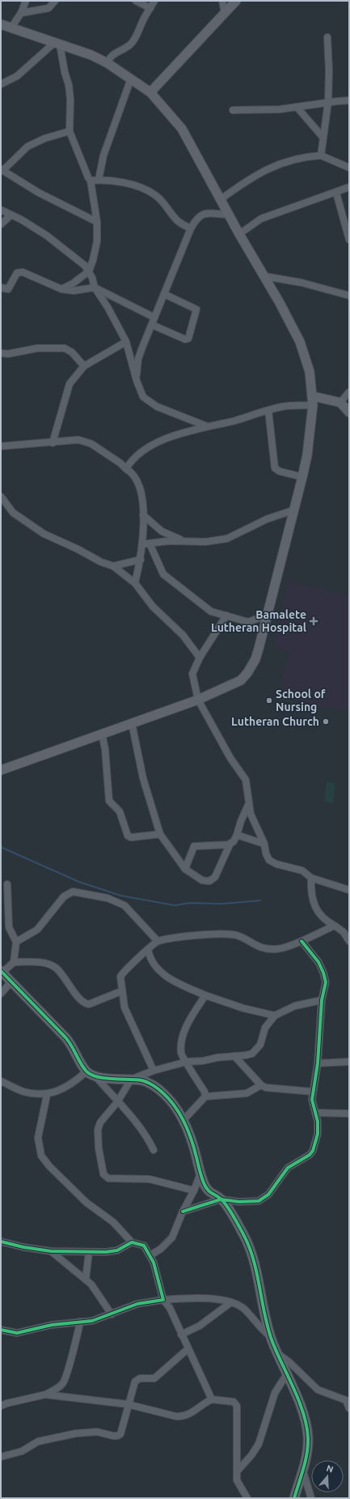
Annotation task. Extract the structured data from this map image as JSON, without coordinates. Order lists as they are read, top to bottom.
{
  "places": {
    "health": ["Bamalete Lutheran Hospital"],
    "other": ["School of Nursing", "Lutheran Church"]
  },
  "north": "top"
}
